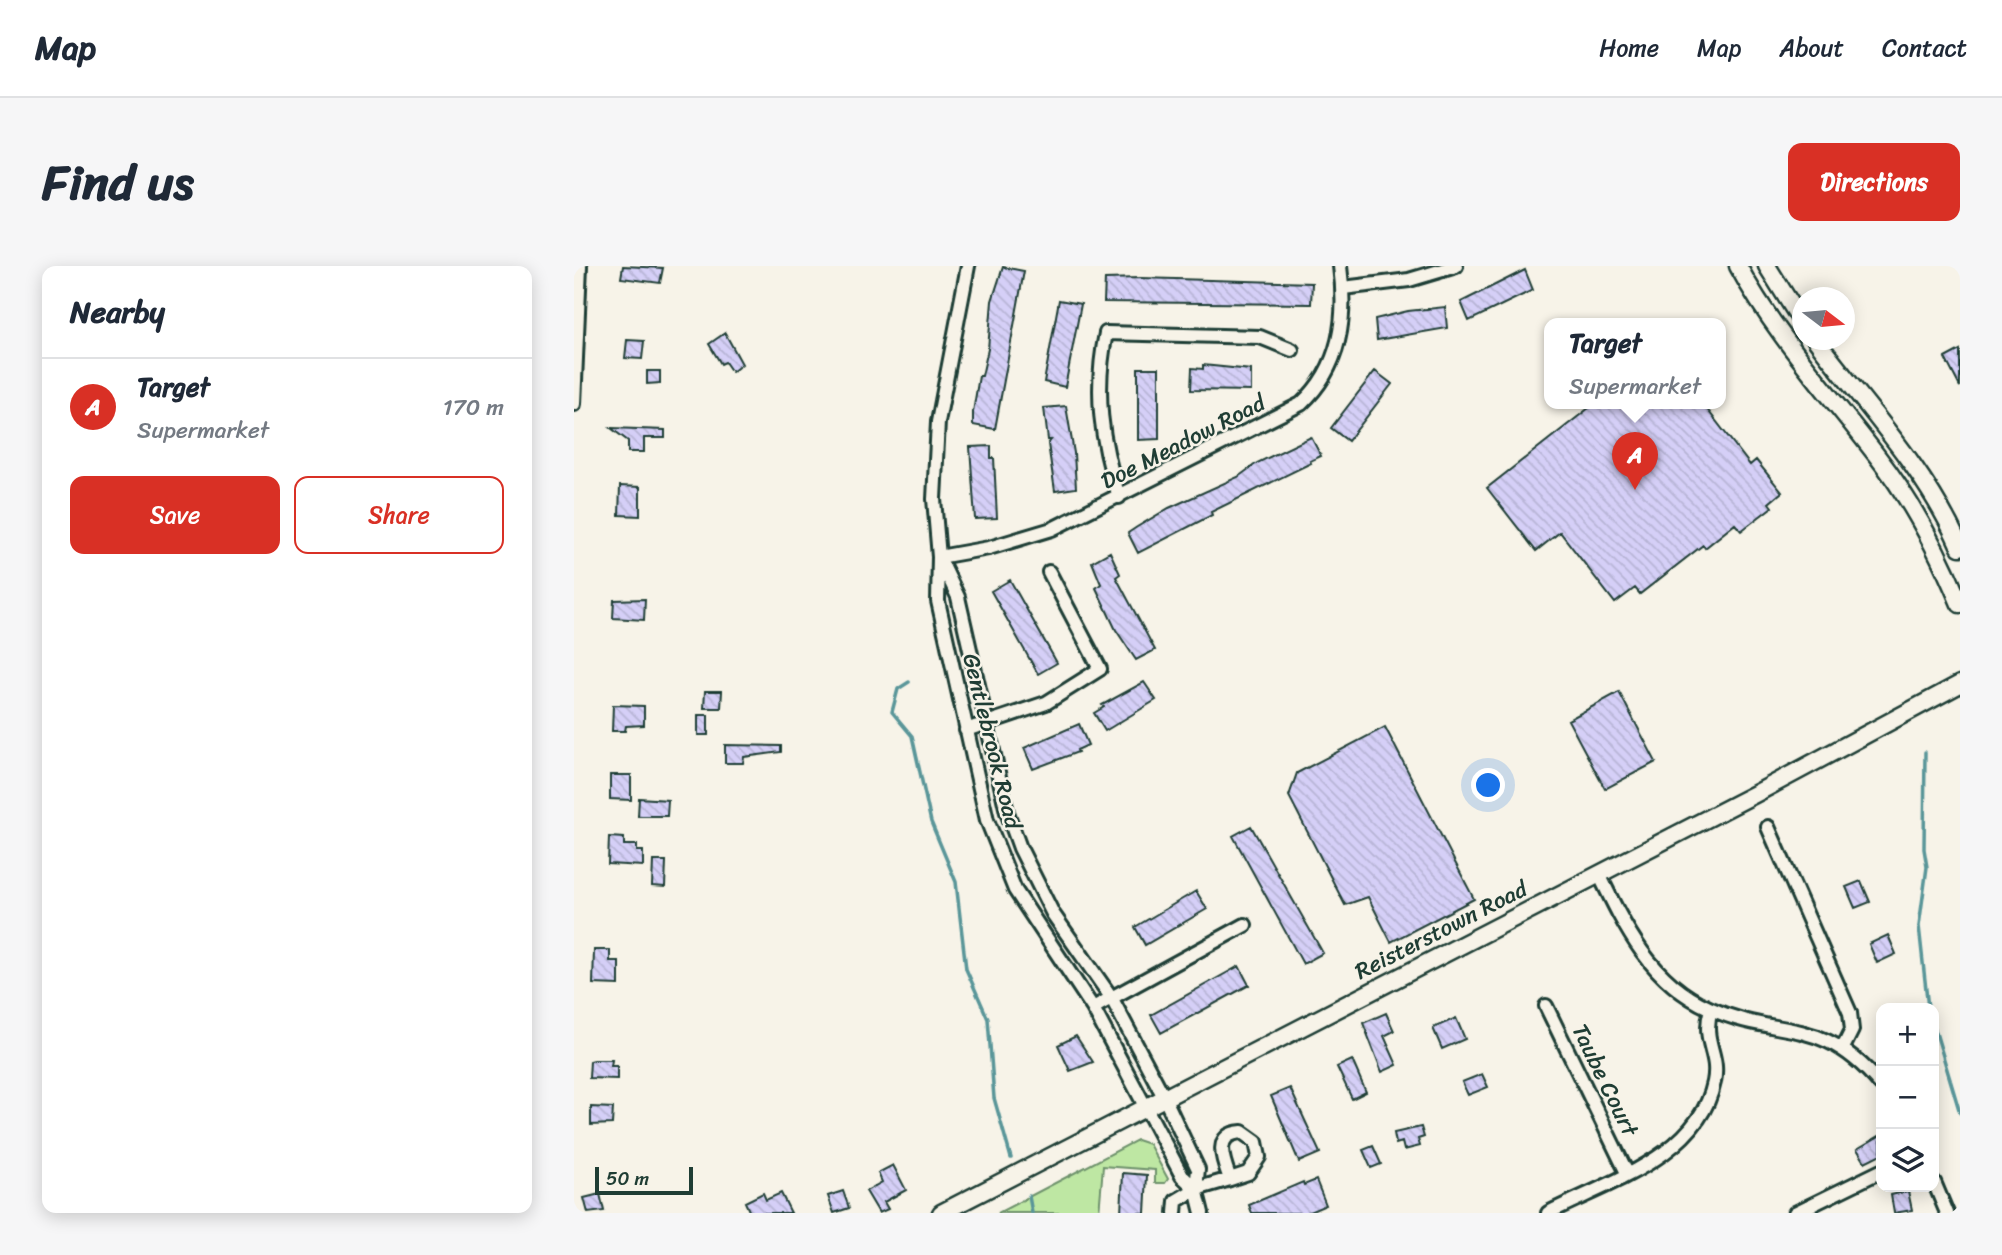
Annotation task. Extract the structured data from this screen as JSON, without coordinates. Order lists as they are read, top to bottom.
{
  "streets": {
    "main road": ["Reisterstown Road"],
    "street": ["Doe Meadow Road", "Gentlebrook Road", "Taube Court"]
  },
  "crossings": [
    ["Doe Meadow Road", "Gentlebrook Road"],
    ["Gentlebrook Road", "Reisterstown Road"]
  ],
  "scale_bar": "50 m",
  "north": "right",
  "page": {
    "header": "Map",
    "nav": [
      "Home",
      "Map",
      "About",
      "Contact"
    ],
    "title": "Find us",
    "buttons": [
      "Directions",
      ["Save", "Share"]
    ],
    "heading": "Nearby",
    "popup": ["Target", "Supermarket"],
    "list": [
      {
        "mark": "A",
        "name": "Target",
        "note": "Supermarket",
        "value": "170 m"
      }
    ],
    "pins": "A",
    "map_buttons": ["+", "−"],
    "scale": "50 m"
  }
}
